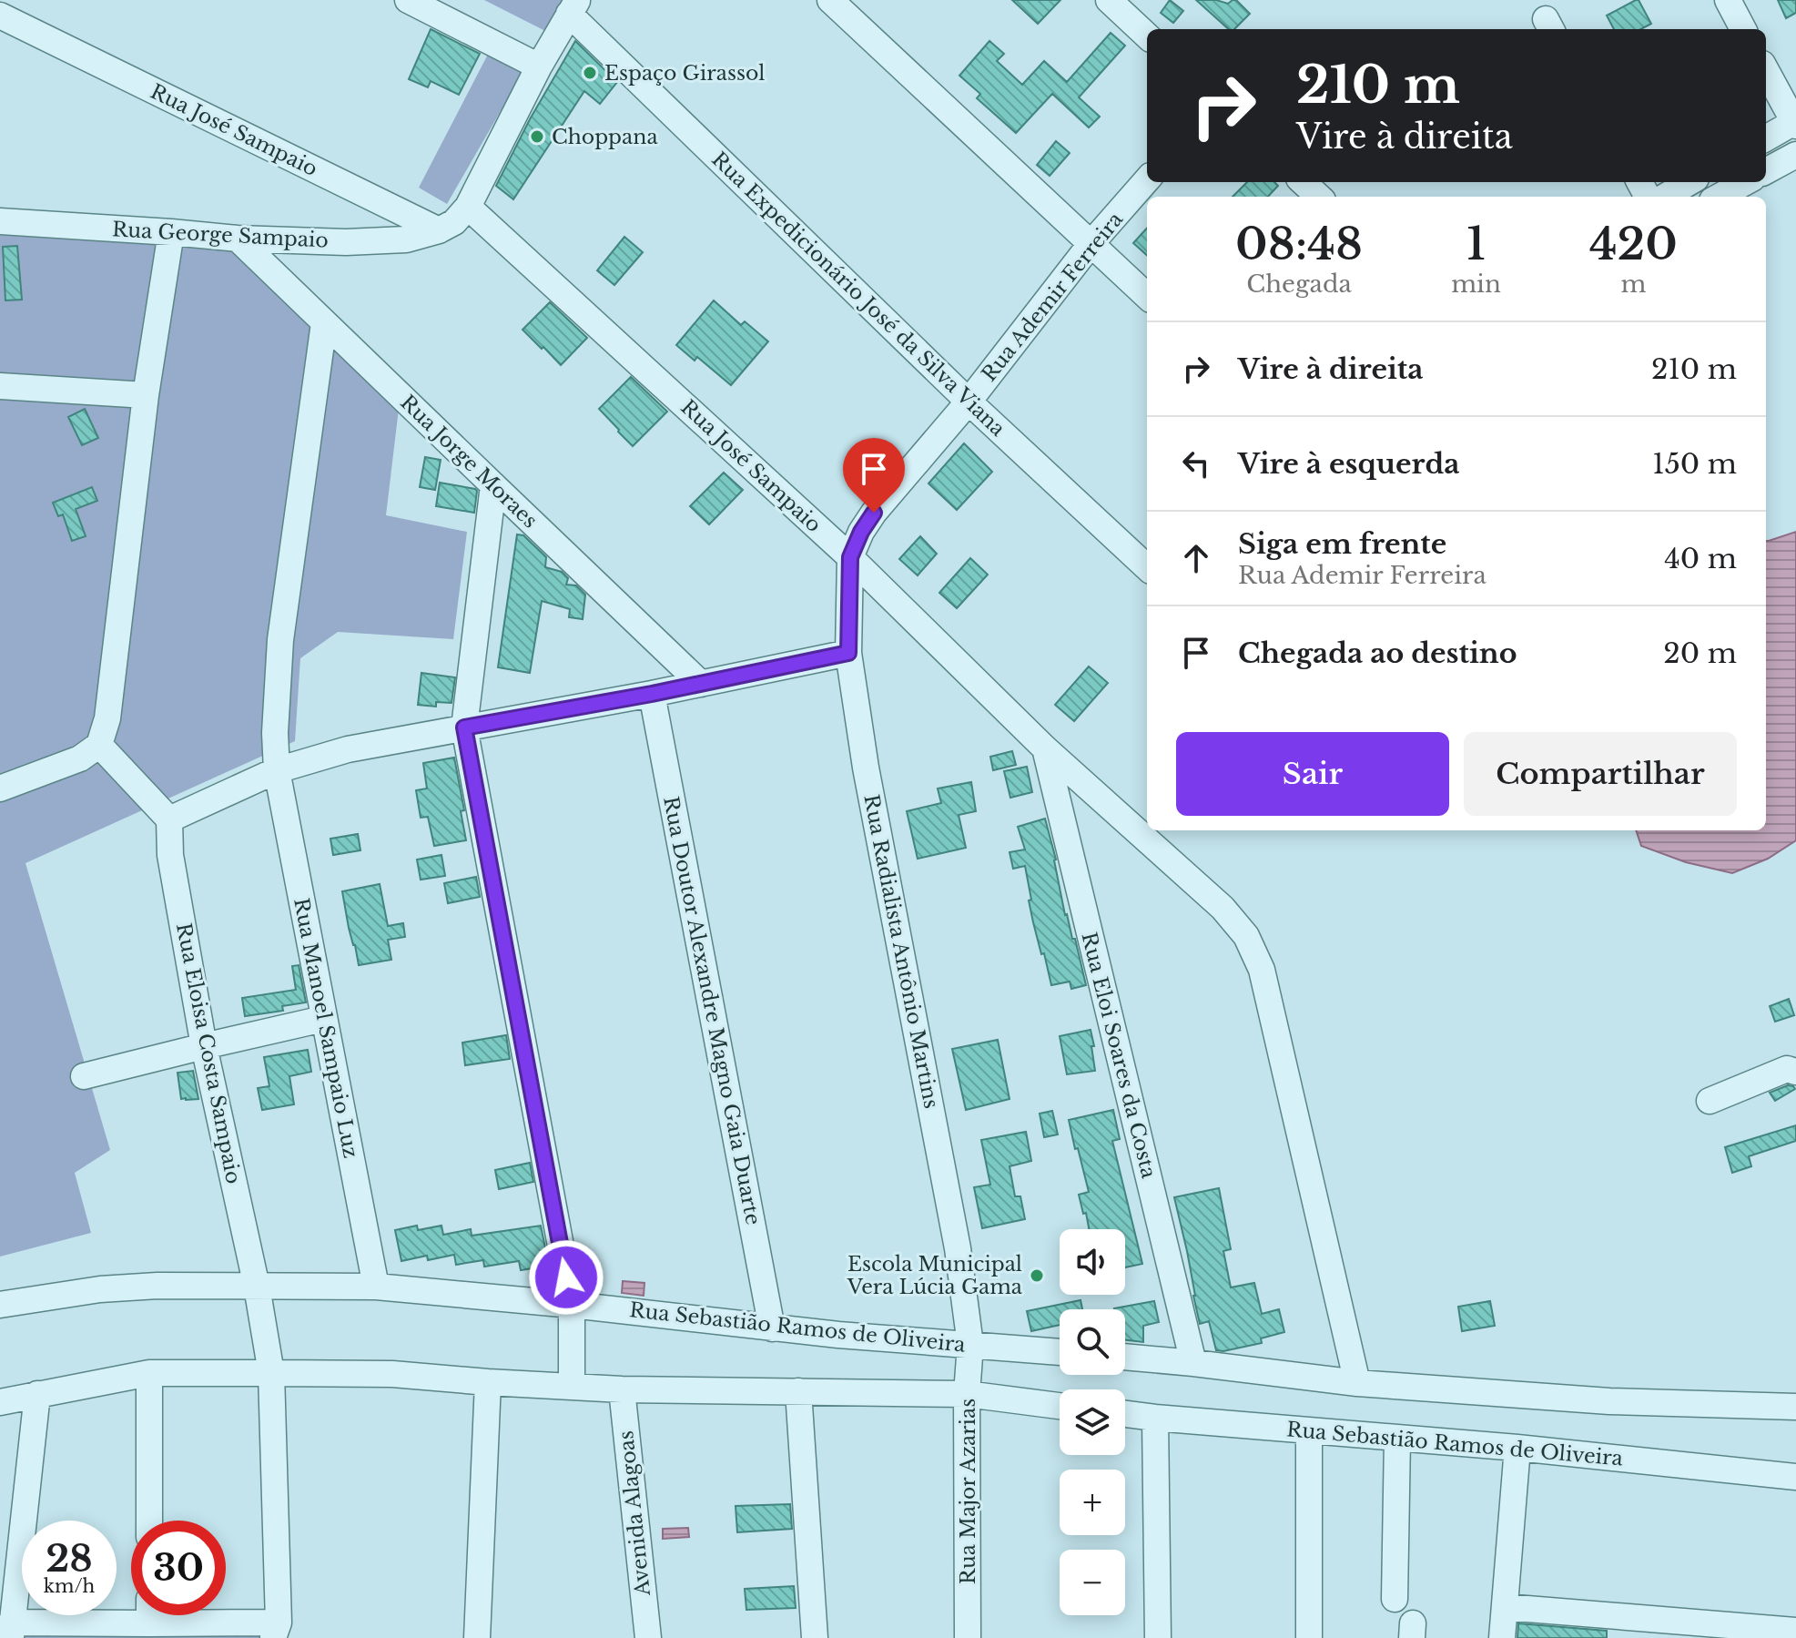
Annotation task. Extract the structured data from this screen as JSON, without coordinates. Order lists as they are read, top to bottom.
{
  "streets": {
    "street": [
      "Rua José Sampaio",
      "Rua George Sampaio",
      "Rua Expedicionário José da Silva Viana",
      "Rua Ademir Ferreira",
      "Rua Jorge Moraes",
      "Rua Radialista Antônio Martins",
      "Rua Doutor Alexandre Magno Gaia Duarte",
      "Rua Manoel Sampaio Luz",
      "Rua Eloisa Costa Sampaio",
      "Rua Eloi Soares da Costa",
      "Rua Sebastião Ramos de Oliveira",
      "Rua Major Azarias",
      "Avenida Alagoas"
    ]
  },
  "crossings": [
    ["Rua José Sampaio", "Rua George Sampaio"],
    ["Rua José Sampaio", "Rua Ademir Ferreira"],
    ["Rua José Sampaio", "Rua Radialista Antônio Martins"],
    ["Rua José Sampaio", "Rua Eloi Soares da Costa"],
    ["Rua George Sampaio", "Rua Jorge Moraes"],
    ["Rua Expedicionário José da Silva Viana", "Rua Ademir Ferreira"],
    ["Rua Ademir Ferreira", "Rua Radialista Antônio Martins"],
    ["Rua Jorge Moraes", "Rua Manoel Sampaio Luz"],
    ["Rua Radialista Antônio Martins", "Rua Sebastião Ramos de Oliveira"],
    ["Rua Radialista Antônio Martins", "Rua Major Azarias"],
    ["Rua Doutor Alexandre Magno Gaia Duarte", "Rua Sebastião Ramos de Oliveira"],
    ["Rua Manoel Sampaio Luz", "Rua Sebastião Ramos de Oliveira"],
    ["Rua Eloisa Costa Sampaio", "Rua Sebastião Ramos de Oliveira"],
    ["Rua Sebastião Ramos de Oliveira", "Rua Major Azarias"]
  ],
  "places": ["Espaço Girassol", "Choppana", "Escola Municipal Vera Lúcia Gama"],
  "page": {
    "turn": ["210 m", "Vire à direita"],
    "eta": [
      "08:48",
      "Chegada",
      "1",
      "min",
      "420",
      "m"
    ],
    "list": [
      {
        "name": "Vire à direita",
        "value": "210 m"
      },
      {
        "name": "Vire à esquerda",
        "value": "150 m"
      },
      {
        "name": "Siga em frente",
        "note": "Rua Ademir Ferreira",
        "value": "40 m"
      },
      {
        "name": "Chegada ao destino",
        "value": "20 m"
      }
    ],
    "buttons": ["Sair", "Compartilhar"],
    "map_buttons": ["+", "−"],
    "speed": "28 km/h",
    "limit": "30"
  }
}
